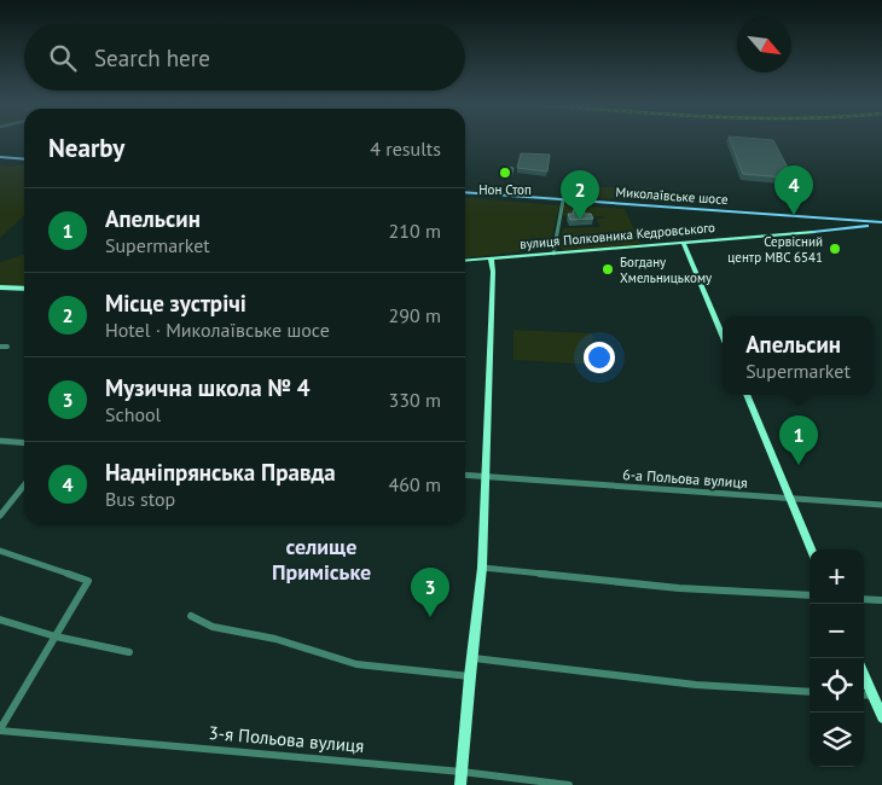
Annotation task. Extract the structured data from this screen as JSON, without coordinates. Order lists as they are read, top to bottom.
{
  "streets": {
    "main road": ["Миколаївське шосе"],
    "street": ["вулиця Полковника Кедровського", "6-а Польова вулиця", "3-я Польова вулиця"]
  },
  "districts": ["селище Приміське"],
  "places": ["Нон Стоп", "Сервісний центр МВС 6541", "Богдану Хмельницькому"],
  "north": "bottom right",
  "page": {
    "search": "Search here",
    "heading": ["Nearby", "4 results"],
    "pins": [
      "4",
      "2",
      "1",
      "3"
    ],
    "list": [
      {
        "mark": "1",
        "name": "Апельсин",
        "note": "Supermarket",
        "value": "210 m"
      },
      {
        "mark": "2",
        "name": "Місце зустрічі",
        "note": "Hotel · Миколаївське шосе",
        "value": "290 m"
      },
      {
        "mark": "3",
        "name": "Музична школа № 4",
        "note": "School",
        "value": "330 m"
      },
      {
        "mark": "4",
        "name": "Надніпрянська Правда",
        "note": "Bus stop",
        "value": "460 m"
      }
    ],
    "popup": ["Апельсин", "Supermarket"],
    "map_buttons": ["+", "−"]
  }
}
